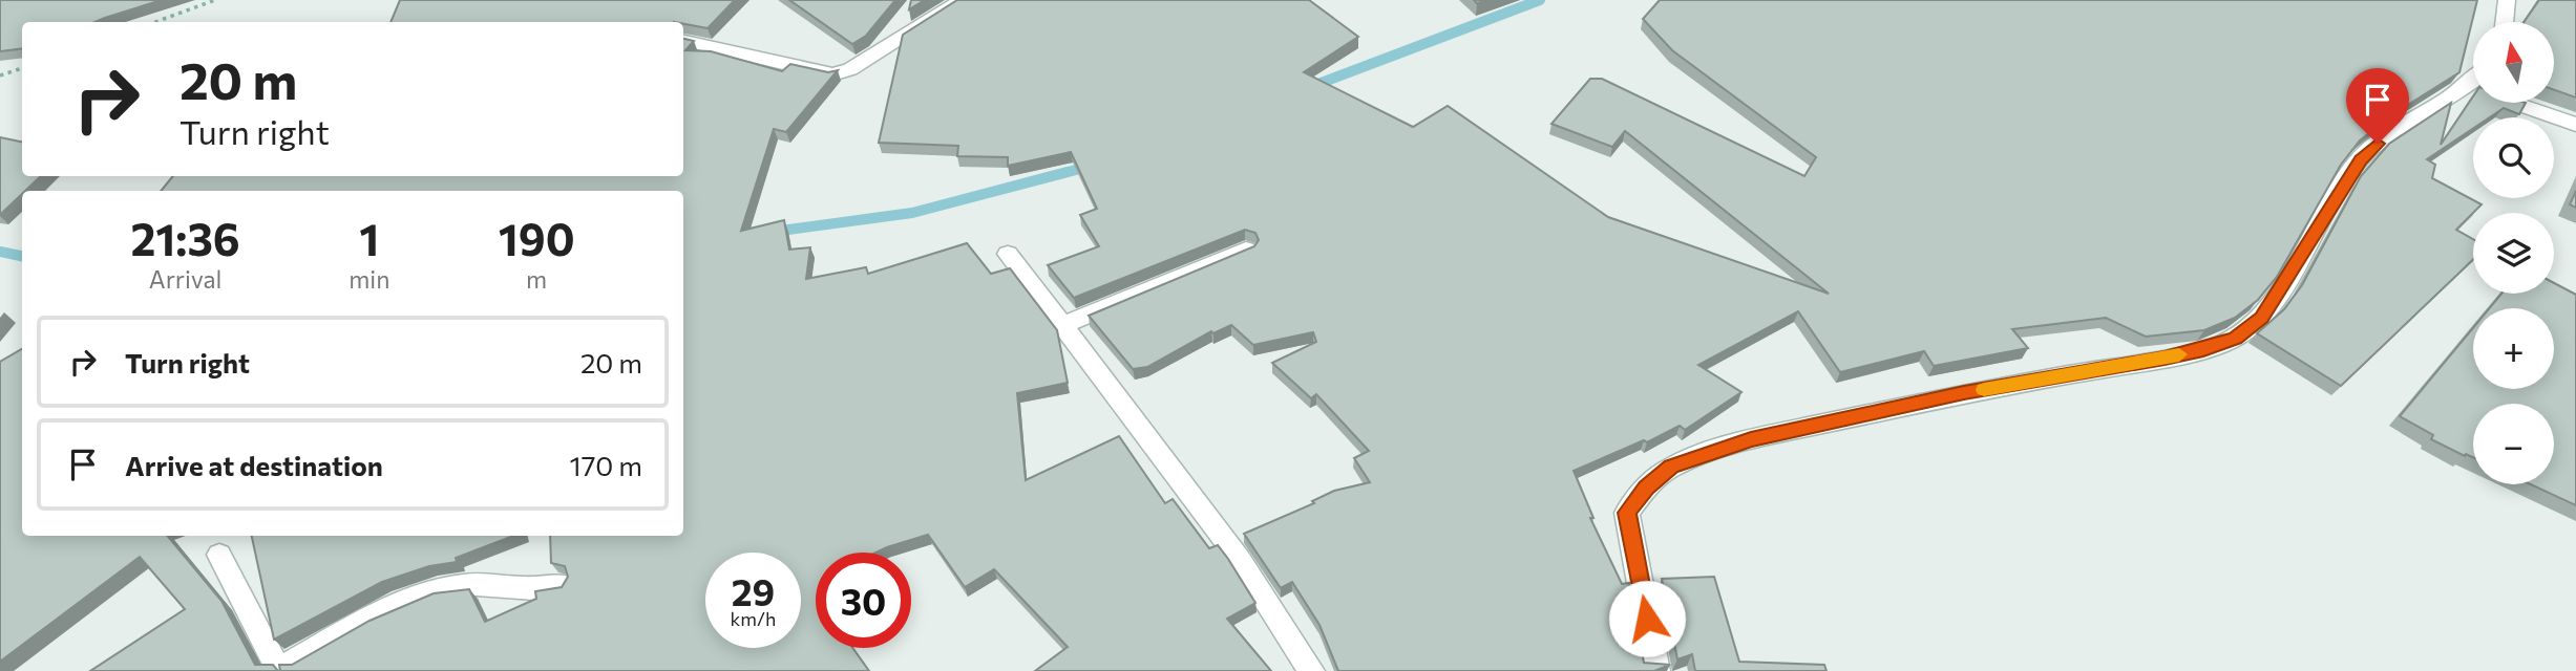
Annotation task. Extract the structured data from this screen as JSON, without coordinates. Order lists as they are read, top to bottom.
{
  "north": "top",
  "page": {
    "map_buttons": ["+", "−"],
    "turn": ["20 m", "Turn right"],
    "eta": [
      "21:36",
      "Arrival",
      "1",
      "min",
      "190",
      "m"
    ],
    "list": [
      {
        "name": "Turn right",
        "value": "20 m"
      },
      {
        "name": "Arrive at destination",
        "value": "170 m"
      }
    ],
    "speed": "29 km/h",
    "limit": "30"
  }
}
